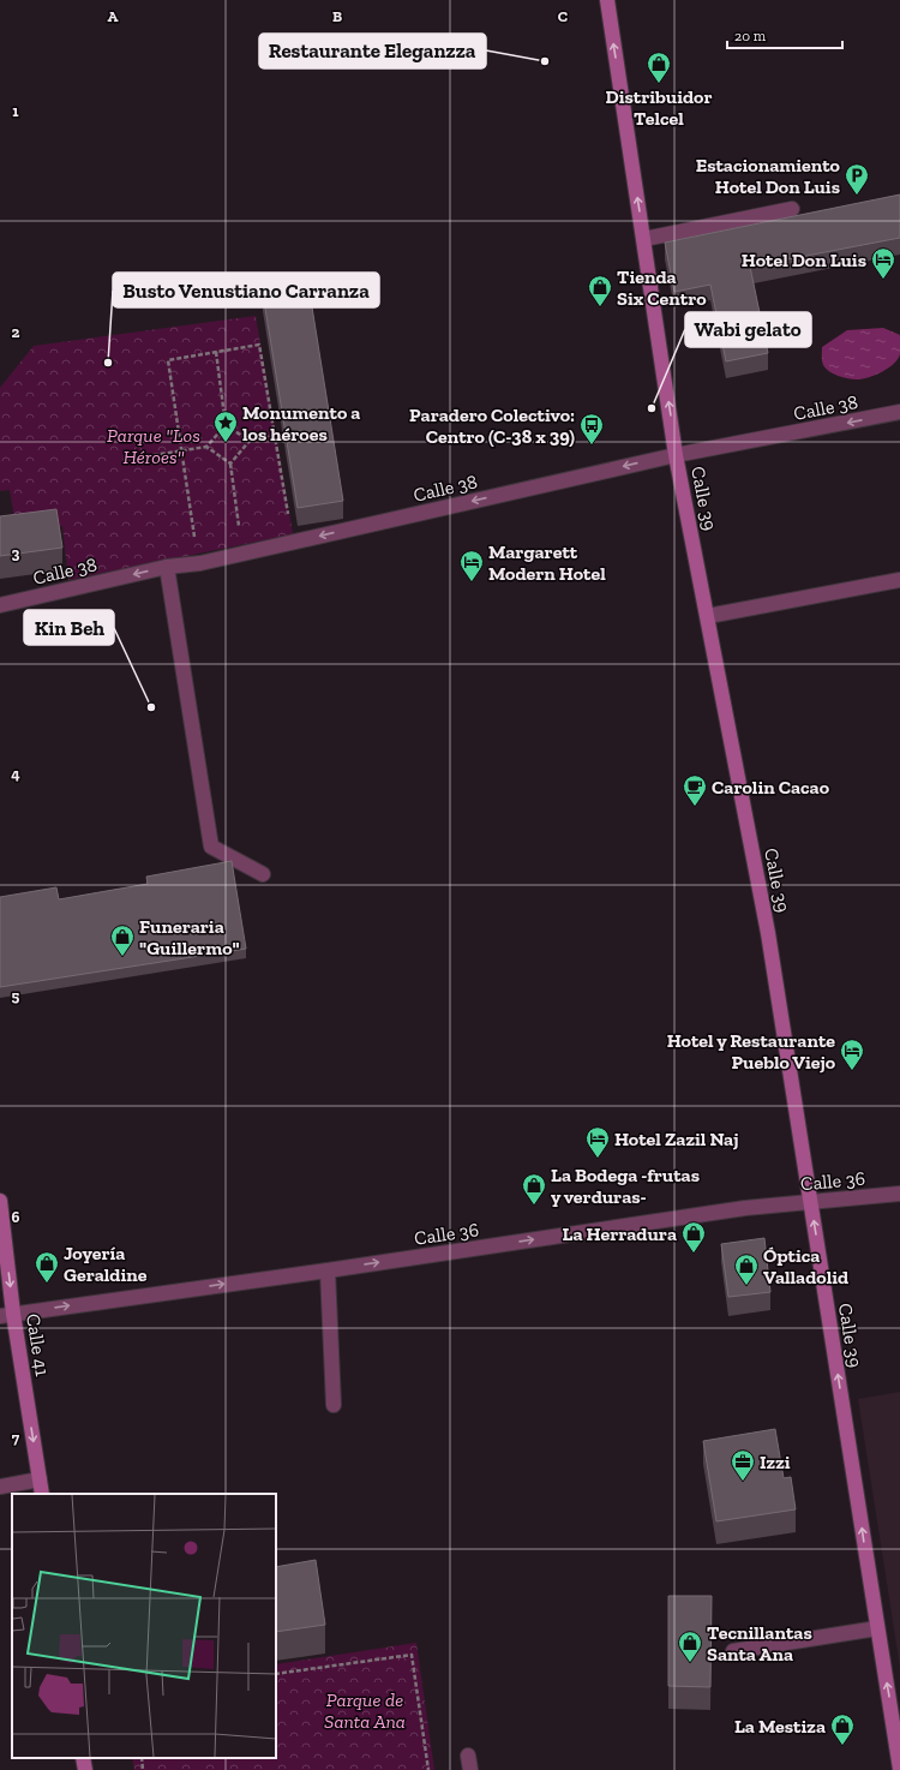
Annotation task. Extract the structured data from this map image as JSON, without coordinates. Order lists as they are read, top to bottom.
{
  "streets": {
    "main road": ["Calle 39", "Calle 41"],
    "street": ["Calle 38", "Calle 36"]
  },
  "crossings": [
    ["Calle 38", "Calle 39"],
    ["Calle 39", "Calle 36"],
    ["Calle 36", "Calle 41"]
  ],
  "one_way": [
    "Calle 38",
    "Calle 39",
    "Calle 36",
    "Calle 41"
  ],
  "parks": ["Parque \"Los Héroes\"", "Parque de Santa Ana"],
  "places": {
    "other": [
      "Restaurante Eleganzza",
      "Busto Venustiano Carranza",
      "Wabi gelato",
      "Kin Beh"
    ],
    "shop": [
      "Distribuidor Telcel",
      "Tienda Six Centro",
      "Funeraria \"Guillermo\"",
      "La Bodega -frutas y verduras-",
      "La Herradura",
      "Joyería Geraldine",
      "Óptica Valladolid",
      "Tecnillantas Santa Ana",
      "La Mestiza"
    ],
    "parking": ["Estacionamiento Hotel Don Luis"],
    "hotel": [
      "Hotel Don Luis",
      "Margarett Modern Hotel",
      "Hotel y Restaurante Pueblo Viejo",
      "Hotel Zazil Naj"
    ],
    "place": ["Monumento a los héroes"],
    "bus stop": ["Paradero Colectivo: Centro (C-38 x 39)"],
    "cafe": ["Carolin Cacao"],
    "office": ["Izzi"]
  },
  "scale_bar": "20 m",
  "grid": {
    "columns": ["A", "B", "C"],
    "rows": [
      "1",
      "2",
      "3",
      "4",
      "5",
      "6",
      "7"
    ]
  }
}
